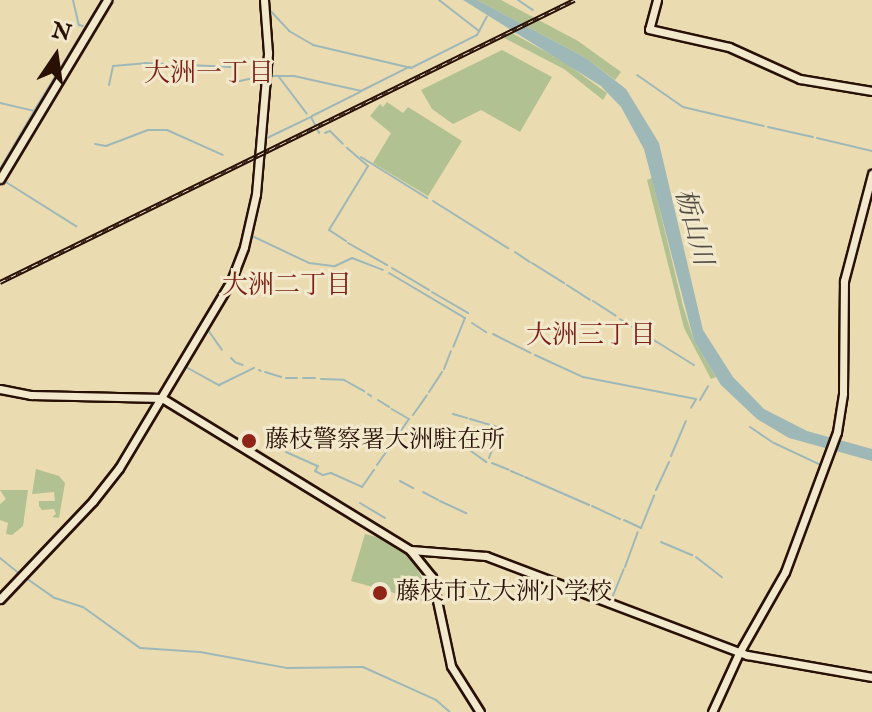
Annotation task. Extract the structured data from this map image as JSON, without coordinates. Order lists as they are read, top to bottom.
{
  "districts": ["大洲一丁目", "大洲二丁目", "大洲三丁目"],
  "water": ["栃山川"],
  "places": ["藤枝警察署大洲駐在所", "藤枝市立大洲小学校"],
  "north": "top"
}
